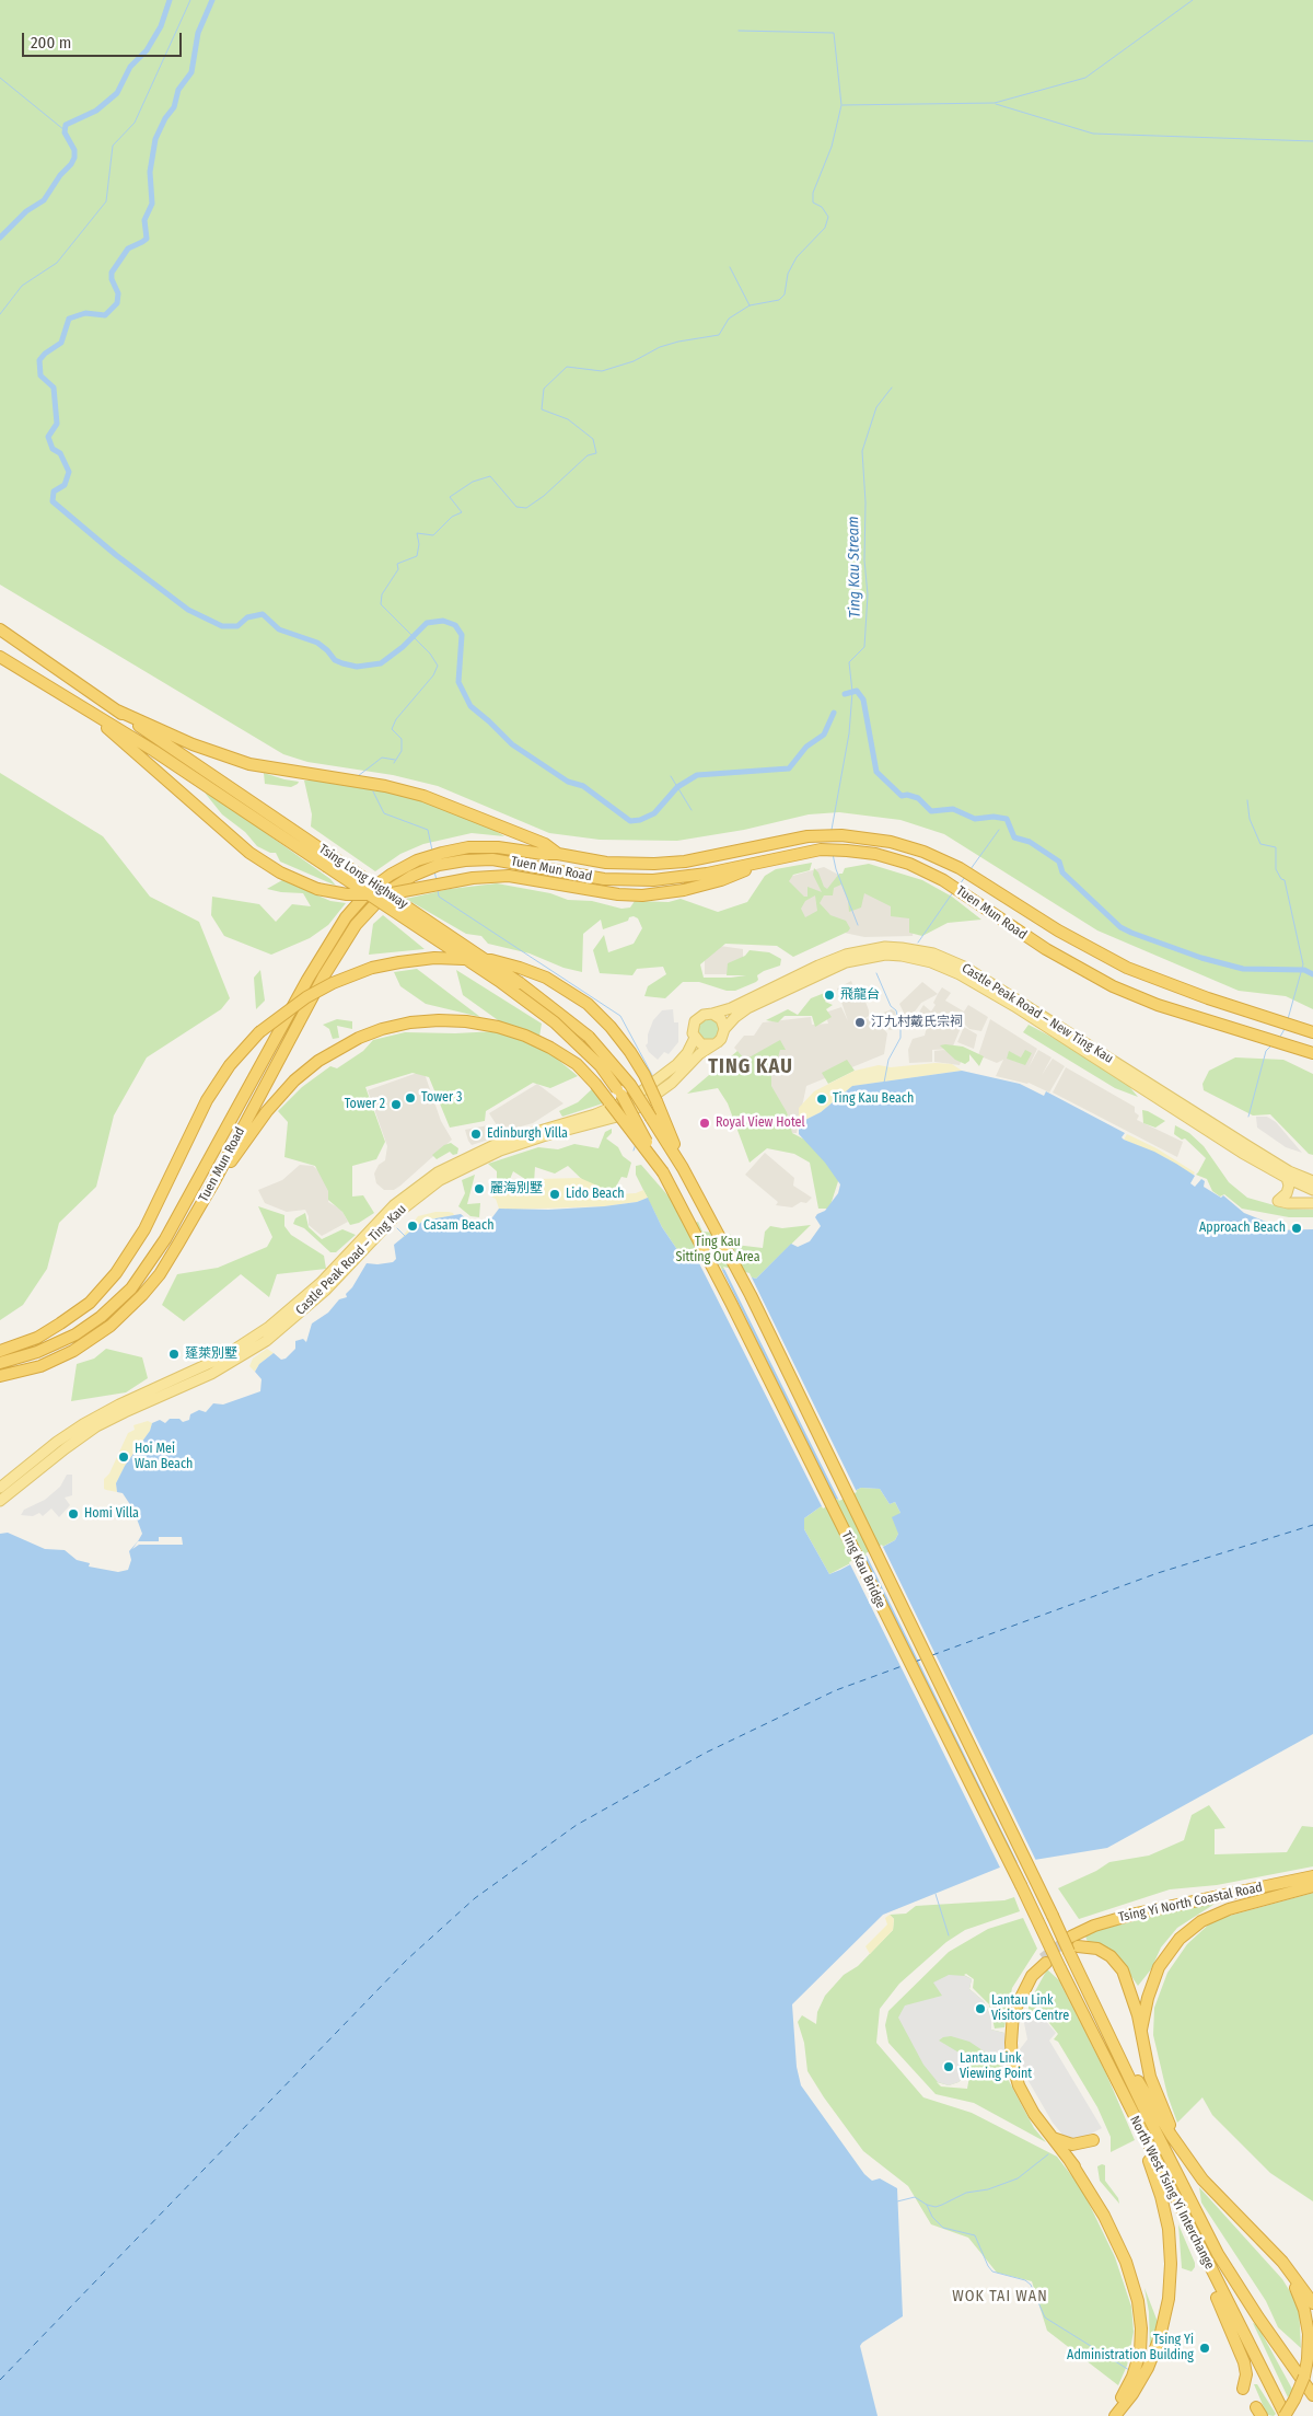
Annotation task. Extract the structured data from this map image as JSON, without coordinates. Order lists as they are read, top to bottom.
{
  "streets": {
    "highway": [
      "Tuen Mun Road",
      "Tsing Long Highway",
      "Ting Kau Bridge",
      "Tsing Yi North Coastal Road",
      "North West Tsing Yi Interchange"
    ],
    "main road": ["Castle Peak Road – New Ting Kau", "Castle Peak Road – Ting Kau"]
  },
  "crossings": [
    ["Tsing Long Highway", "Ting Kau Bridge"],
    ["Castle Peak Road – New Ting Kau", "Castle Peak Road – Ting Kau"],
    ["Ting Kau Bridge", "North West Tsing Yi Interchange"]
  ],
  "districts": ["TING KAU", "WOK TAI WAN"],
  "water": ["Ting Kau Stream"],
  "parks": ["Ting Kau Sitting Out Area"],
  "places": [
    "飛龍台",
    "汀九村戴氏宗祠",
    "Tower 3",
    "Ting Kau Beach",
    "Tower 2",
    "Royal View Hotel",
    "Edinburgh Villa",
    "麗海別墅",
    "Lido Beach",
    "Casam Beach",
    "Approach Beach",
    "蓬萊別墅",
    "Hoi Mei Wan Beach",
    "Homi Villa",
    "Lantau Link Visitors Centre",
    "Lantau Link Viewing Point",
    "Tsing Yi Administration Building"
  ],
  "scale_bar": "200 m"
}
